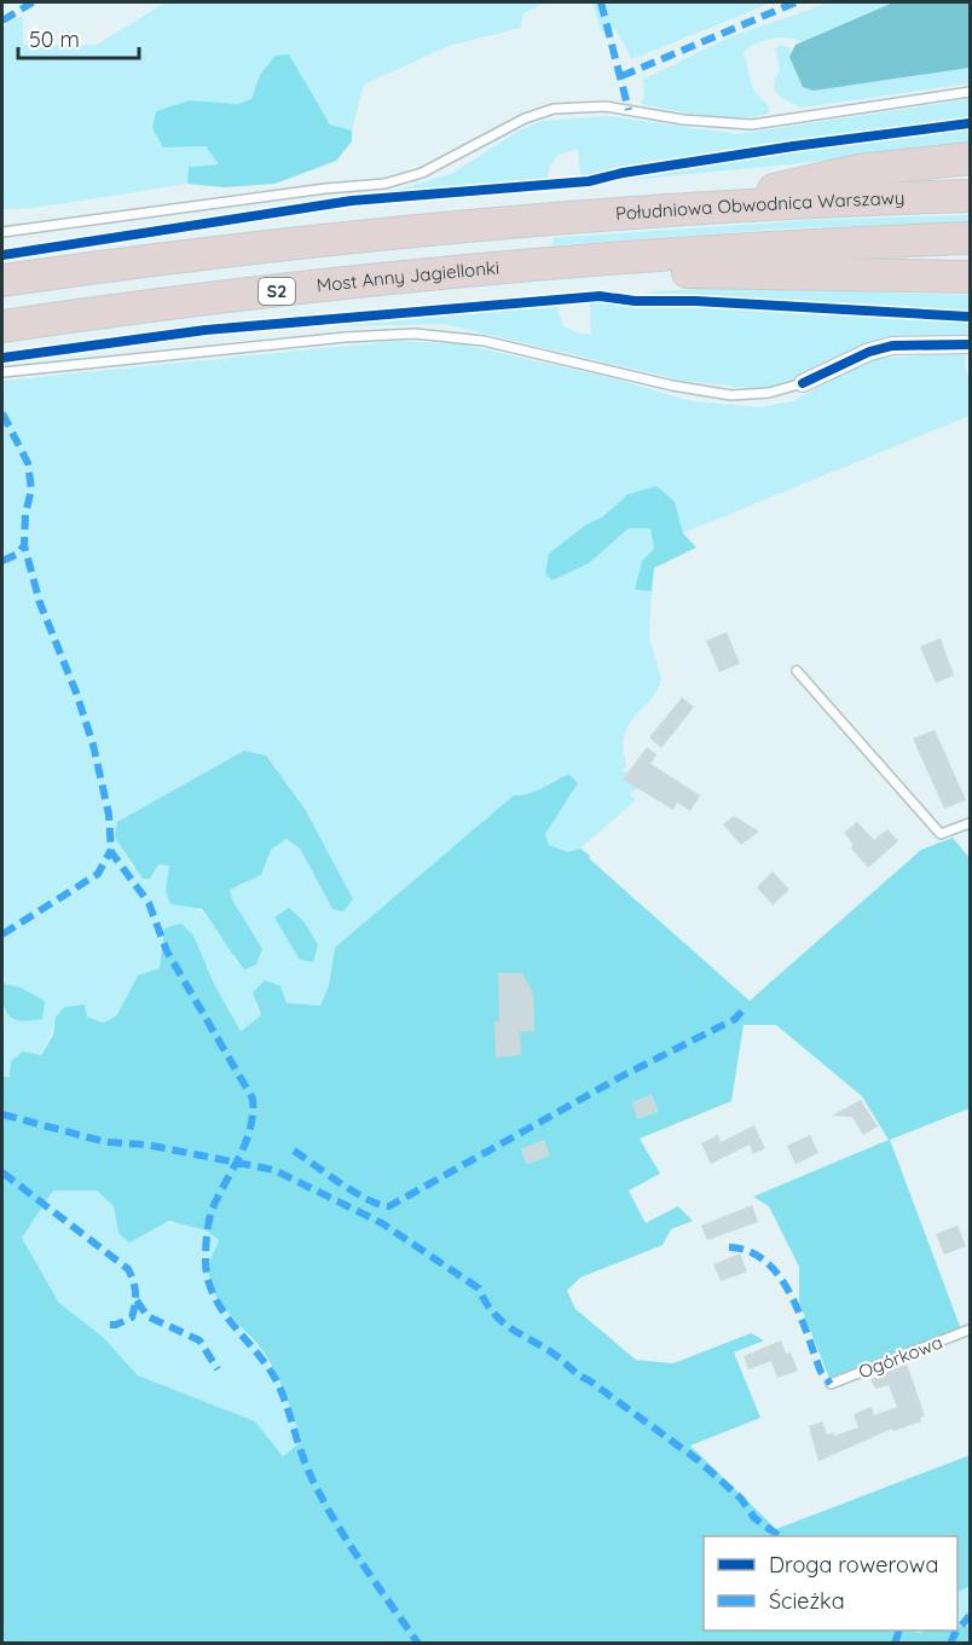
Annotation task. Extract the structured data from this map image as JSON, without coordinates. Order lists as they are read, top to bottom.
{
  "streets": {
    "highway": ["Południowa Obwodnica Warszawy", "Most Anny Jagiellonki", "S2"],
    "lane": ["Ogórkowa"]
  },
  "crossings": [
    ["Most Anny Jagiellonki", "S2"]
  ],
  "legend": ["Droga rowerowa", "Ścieżka"],
  "scale_bar": "50 m"
}
